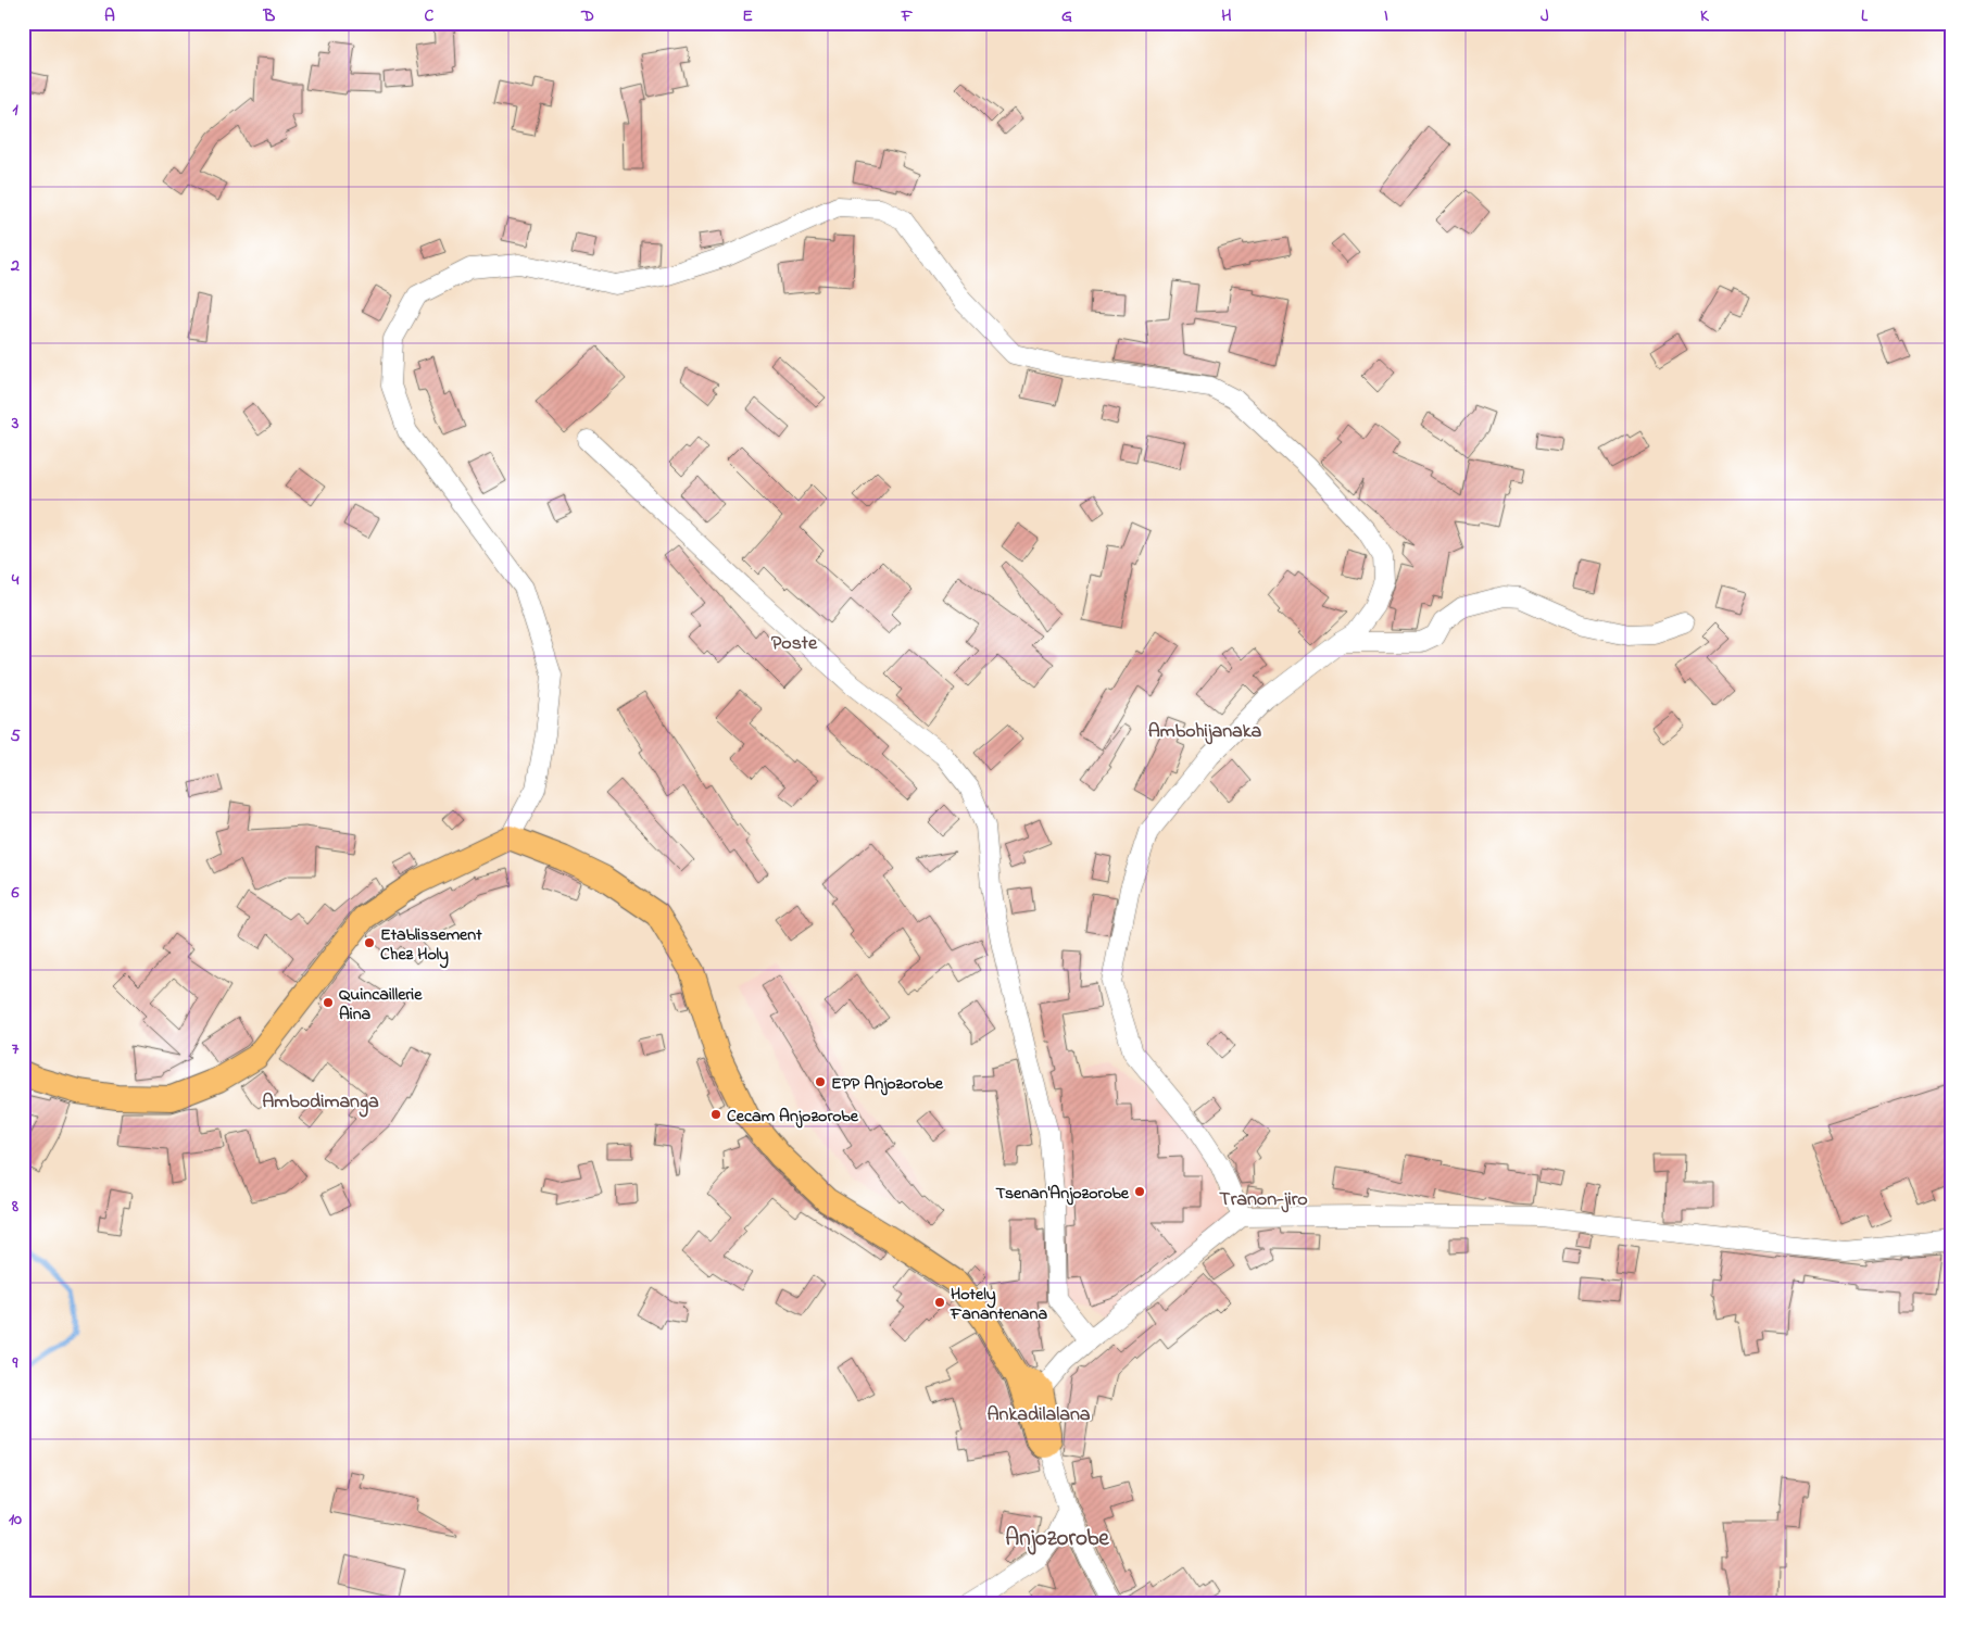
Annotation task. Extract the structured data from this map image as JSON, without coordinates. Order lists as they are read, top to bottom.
{
  "districts": [
    "Poste",
    "Ambohijanaka",
    "Ambodimanga",
    "Tranon-jiro",
    "Ankadilalana",
    "Anjozorobe"
  ],
  "places": [
    "Etablissement Chez Holy",
    "Quincaillerie Aina",
    "EPP Anjozorobe",
    "Cecam Anjozorobe",
    "Tsenan'Anjozorobe",
    "Hotely Fanantenana"
  ],
  "grid": {
    "columns": [
      "A",
      "B",
      "C",
      "D",
      "E",
      "F",
      "G",
      "H",
      "I",
      "J",
      "K",
      "L"
    ],
    "rows": [
      "1",
      "2",
      "3",
      "4",
      "5",
      "6",
      "7",
      "8",
      "9",
      "10"
    ]
  }
}
